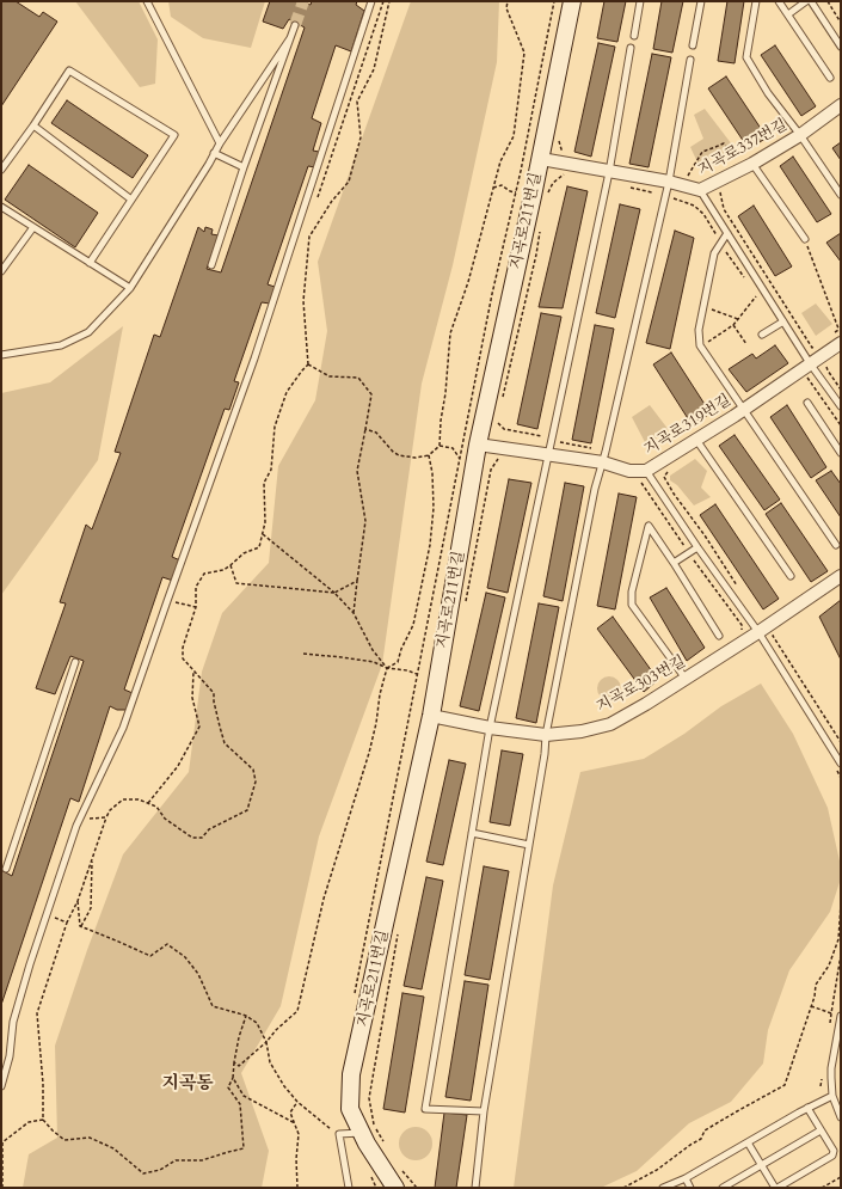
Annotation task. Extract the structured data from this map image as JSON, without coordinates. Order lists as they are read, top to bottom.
{
  "streets": {
    "main road": ["지곡로211번길"],
    "street": ["지곡로337번길", "지곡로319번길", "지곡로303번길"]
  },
  "crossings": [
    ["지곡로337번길", "지곡로211번길"],
    ["지곡로211번길", "지곡로319번길"],
    ["지곡로211번길", "지곡로303번길"]
  ],
  "districts": ["지곡동"]
}
